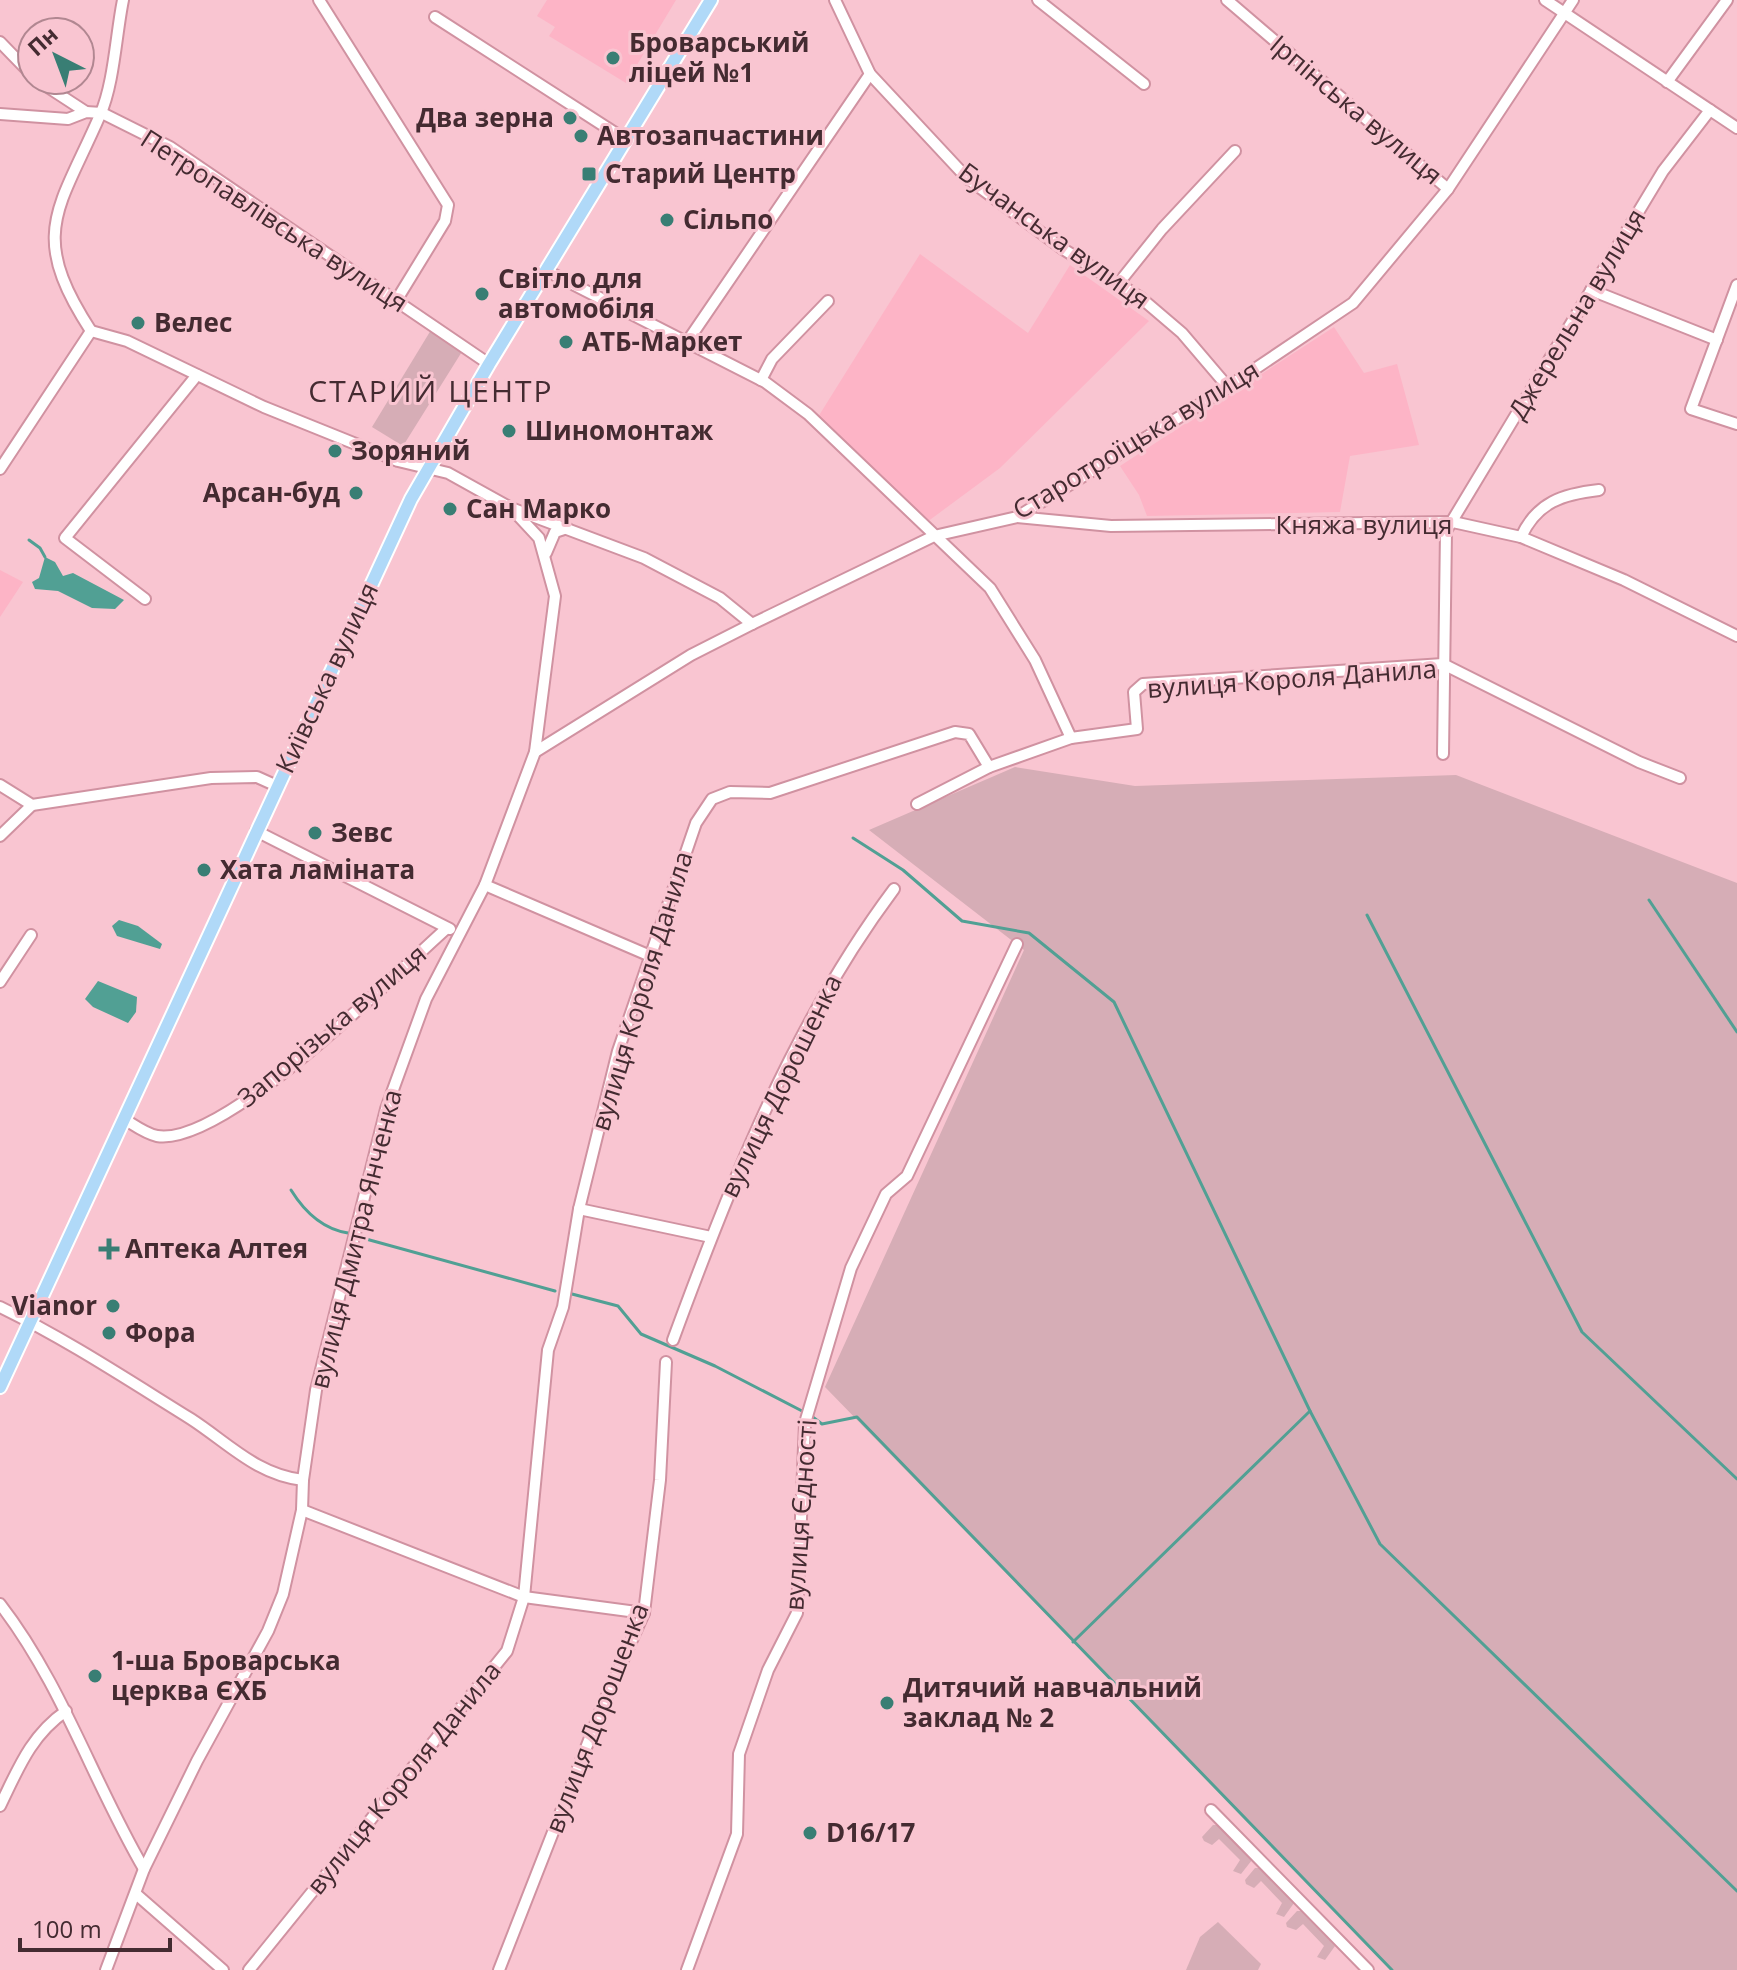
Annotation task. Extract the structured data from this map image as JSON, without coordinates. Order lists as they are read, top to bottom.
{
  "streets": {
    "main road": ["Київська вулиця"],
    "street": [
      "Ірпінська вулиця",
      "Петропавлівська вулиця",
      "Бучанська вулиця",
      "Джерельна вулиця",
      "Старотроїцька вулиця",
      "Княжа вулиця",
      "вулиця Короля Данила",
      "Запорізька вулиця",
      "вулиця Дорошенка",
      "вулиця Дмитра Янченка",
      "вулиця Єдності"
    ]
  },
  "crossings": [
    ["Ірпінська вулиця", "Старотроїцька вулиця"],
    ["Петропавлівська вулиця", "Київська вулиця"],
    ["Бучанська вулиця", "Старотроїцька вулиця"],
    ["Джерельна вулиця", "Княжа вулиця"],
    ["Джерельна вулиця", "вулиця Короля Данила"],
    ["Старотроїцька вулиця", "Княжа вулиця"],
    ["Старотроїцька вулиця", "вулиця Дмитра Янченка"],
    ["Київська вулиця", "Запорізька вулиця"]
  ],
  "districts": ["СТАРИЙ ЦЕНТР"],
  "places": {
    "other": [
      "Броварський ліцей №1",
      "Два зерна",
      "Автозапчастини",
      "Сільпо",
      "Світло для автомобіля",
      "Велес",
      "АТБ-Маркет",
      "Шиномонтаж",
      "Зоряний",
      "Арсан-буд",
      "Сан Марко",
      "Зевс",
      "Хата ламіната",
      "Vianor",
      "Фора",
      "1-ша Броварська церква ЄХБ",
      "Дитячий навчальний заклад № 2",
      "D16/17"
    ],
    "transit": ["Старий Центр"],
    "health": ["Аптека Алтея"]
  },
  "scale_bar": "100 m",
  "north": "top left"
}
